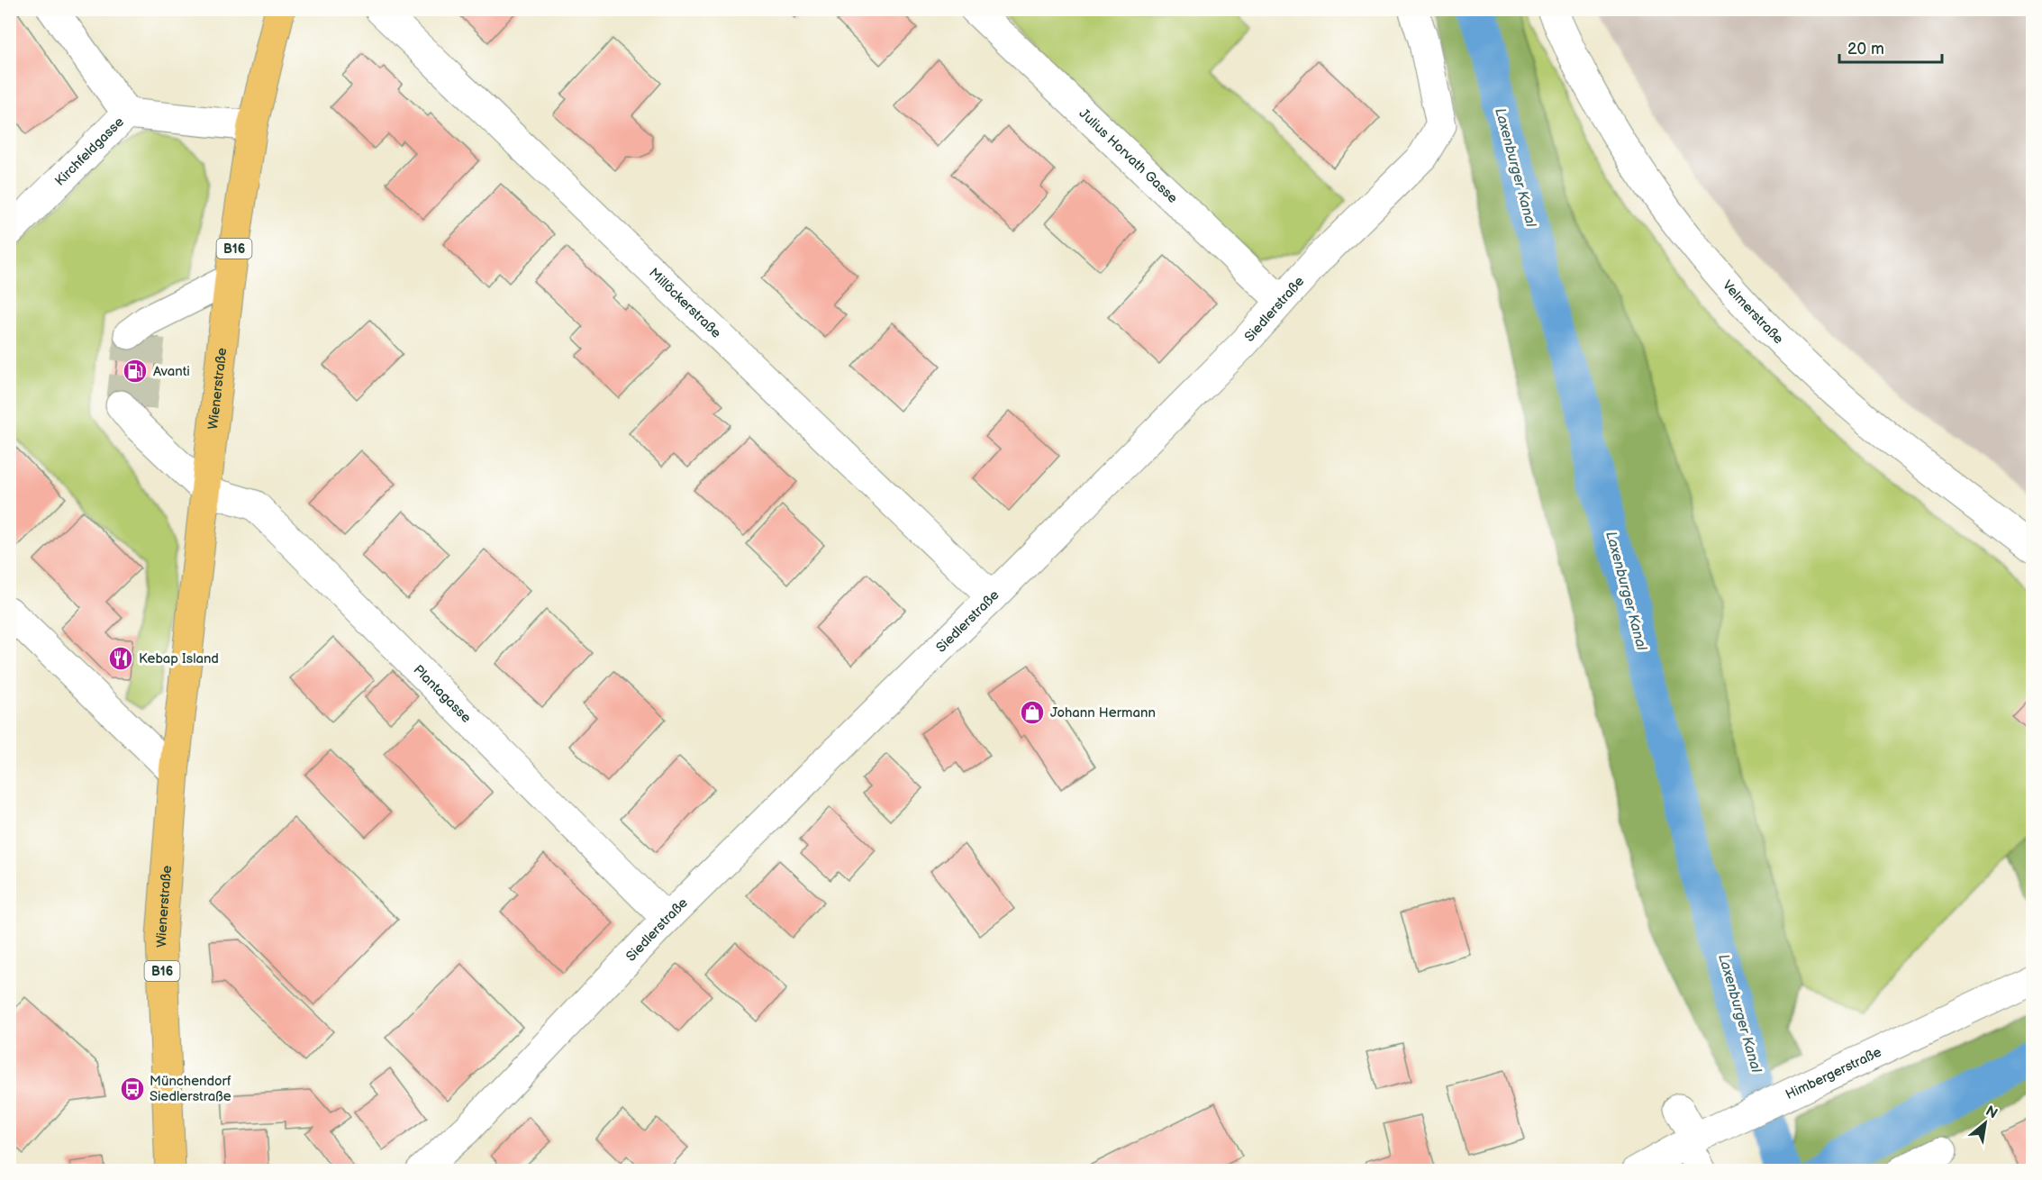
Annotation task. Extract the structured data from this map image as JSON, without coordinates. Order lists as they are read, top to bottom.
{
  "streets": {
    "main road": ["B16", "Wienerstraße"],
    "street": [
      "Kirchfeldgasse",
      "Julius Horvath Gasse",
      "Millöckerstraße",
      "Siedlerstraße",
      "Velmerstraße",
      "Plantagasse",
      "Himbergerstraße"
    ]
  },
  "crossings": [
    ["Kirchfeldgasse", "Wienerstraße"],
    ["Julius Horvath Gasse", "Siedlerstraße"],
    ["Millöckerstraße", "Siedlerstraße"],
    ["Siedlerstraße", "Plantagasse"],
    ["Wienerstraße", "Plantagasse"]
  ],
  "water": ["Laxenburger Kanal"],
  "places": {
    "fuel station": ["Avanti"],
    "restaurant": ["Kebap Island"],
    "shop": ["Johann Hermann"],
    "bus stop": ["Münchendorf Siedlerstraße"]
  },
  "scale_bar": "20 m",
  "north": "top right"
}
